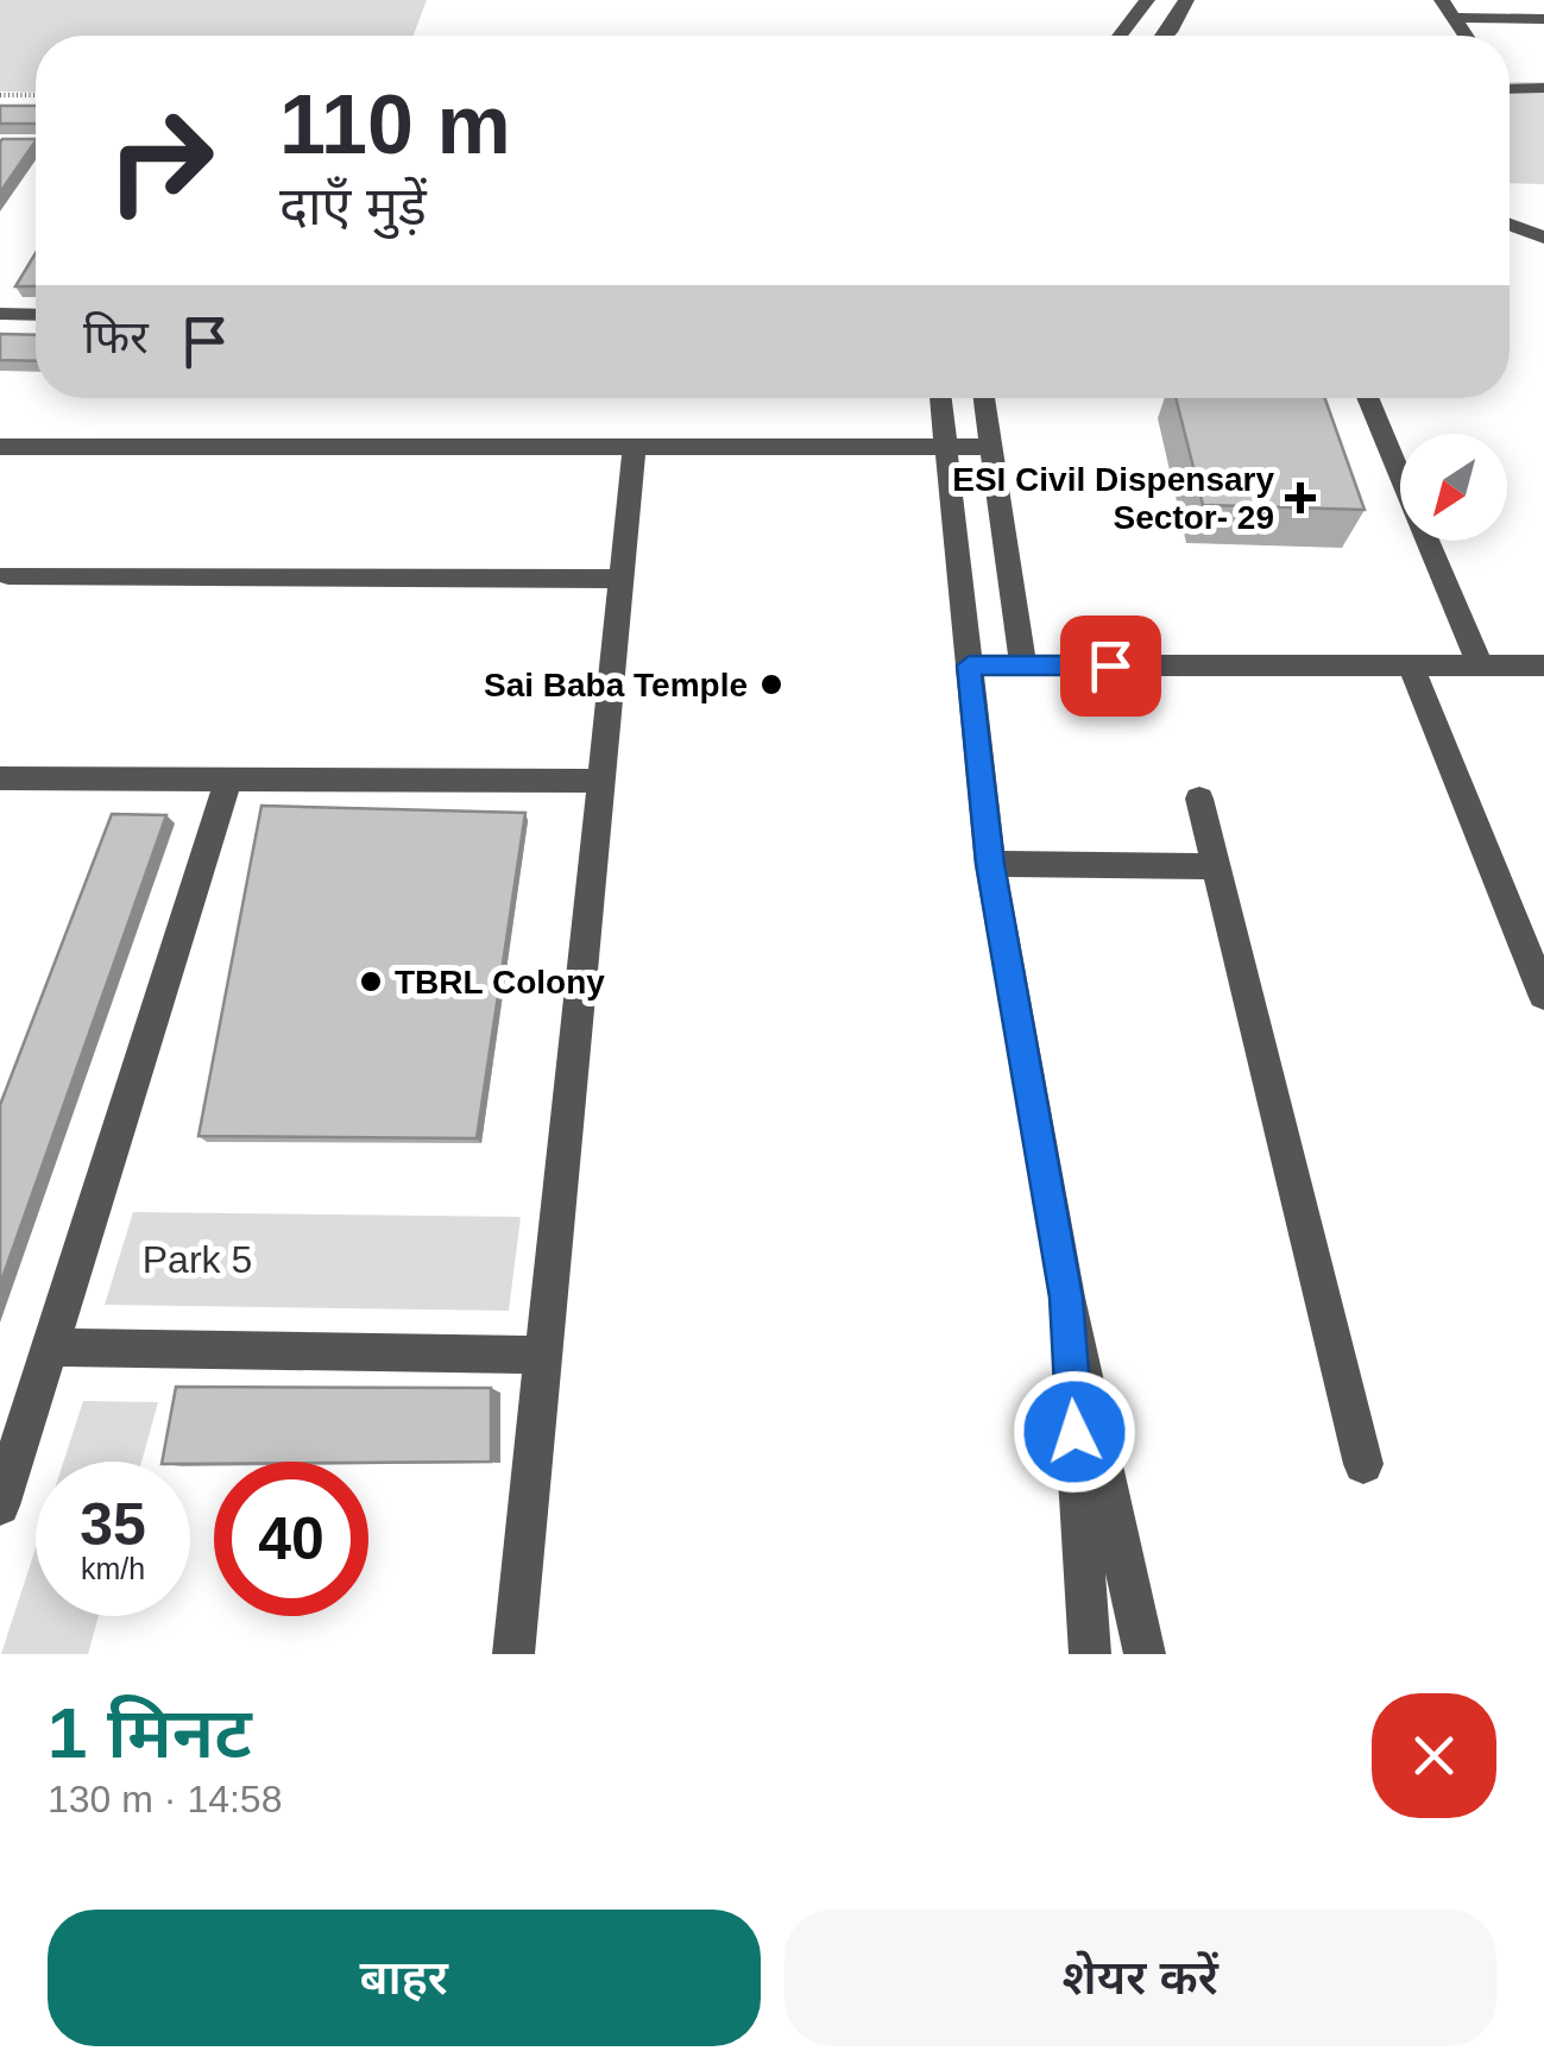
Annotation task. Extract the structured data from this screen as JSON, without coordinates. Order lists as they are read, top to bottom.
{
  "parks": ["Park 5"],
  "places": {
    "health": ["ESI Civil Dispensary Sector- 29"],
    "other": ["Sai Baba Temple", "TBRL Colony"]
  },
  "north": "bottom left",
  "page": {
    "turn": ["110 m", "दाएँ मुड़ें"],
    "then": "फिर",
    "speed": "35 km/h",
    "limit": "40",
    "heading": ["1 मिनट", "130 m · 14:58"],
    "buttons": ["बाहर", "शेयर करें"]
  }
}
